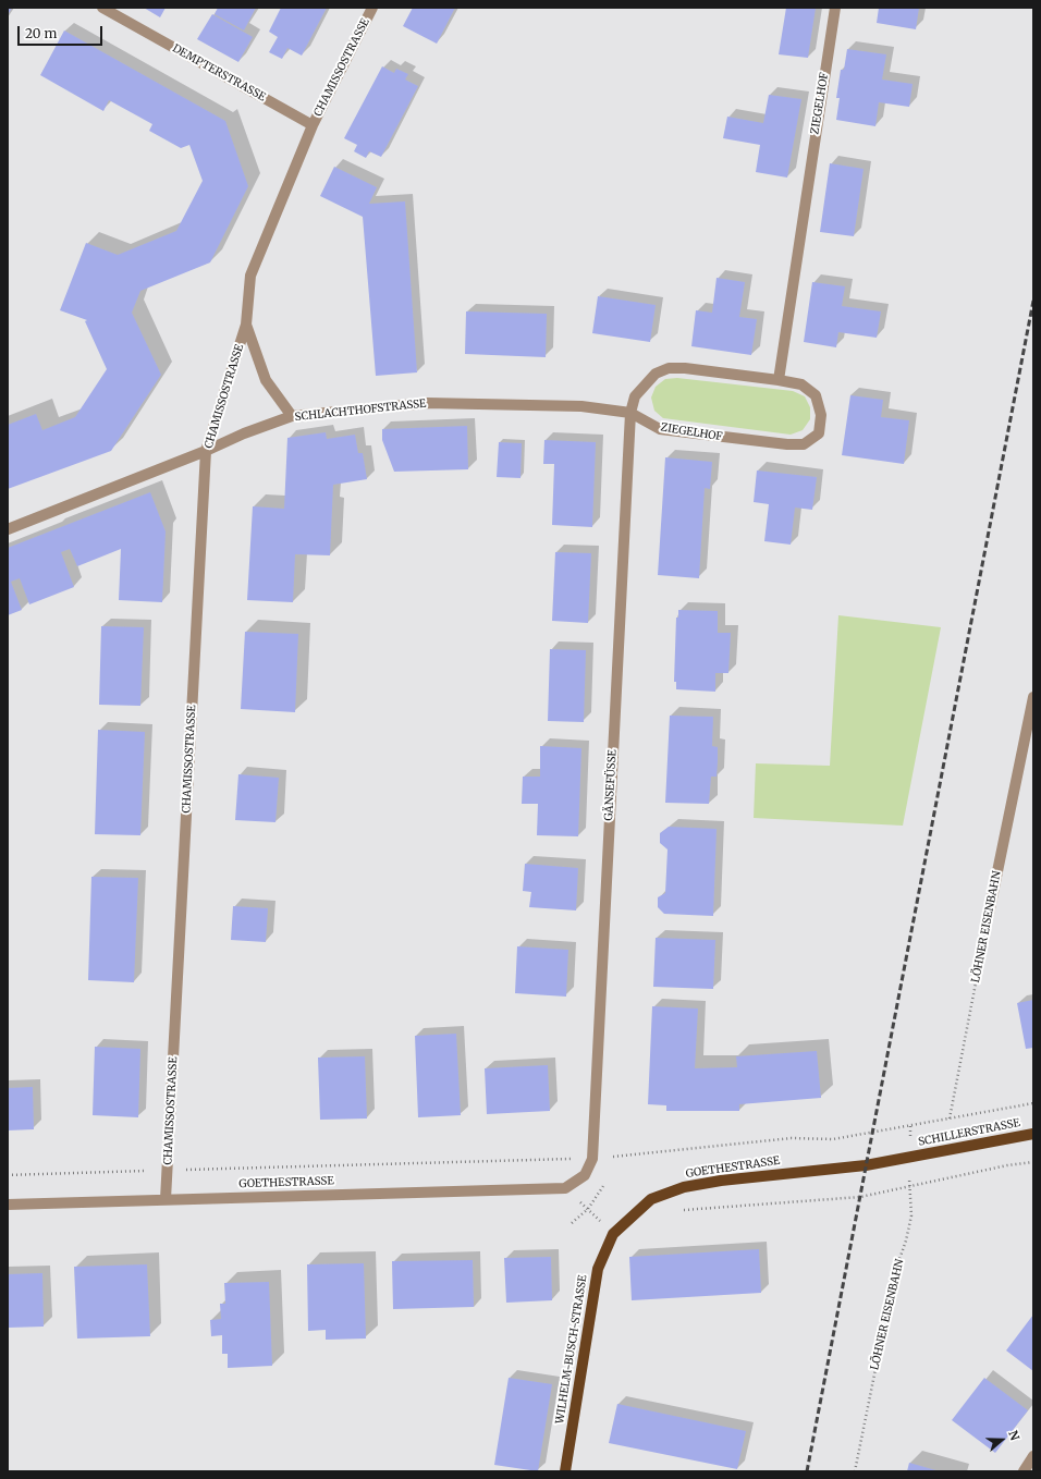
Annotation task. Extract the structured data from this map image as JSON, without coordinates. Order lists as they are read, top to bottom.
{
  "streets": {
    "main road": ["SCHILLERSTRASSE", "GOETHESTRASSE", "WILHELM-BUSCH-STRASSE"],
    "street": [
      "CHAMISSOSTRASSE",
      "DEMPTERSTRASSE",
      "ZIEGELHOF",
      "SCHLACHTHOFSTRASSE",
      "GÄNSEFÜSSE",
      "LÖHNER EISENBAHN"
    ]
  },
  "crossings": [
    ["CHAMISSOSTRASSE", "DEMPTERSTRASSE"],
    ["CHAMISSOSTRASSE", "SCHLACHTHOFSTRASSE"],
    ["CHAMISSOSTRASSE", "GOETHESTRASSE"],
    ["ZIEGELHOF", "SCHLACHTHOFSTRASSE"],
    ["ZIEGELHOF", "GÄNSEFÜSSE"],
    ["SCHLACHTHOFSTRASSE", "GÄNSEFÜSSE"],
    ["GÄNSEFÜSSE", "GOETHESTRASSE"],
    ["LÖHNER EISENBAHN", "SCHILLERSTRASSE"],
    ["LÖHNER EISENBAHN", "GOETHESTRASSE"],
    ["SCHILLERSTRASSE", "GOETHESTRASSE"],
    ["GOETHESTRASSE", "WILHELM-BUSCH-STRASSE"]
  ],
  "scale_bar": "20 m",
  "north": "right"
}
